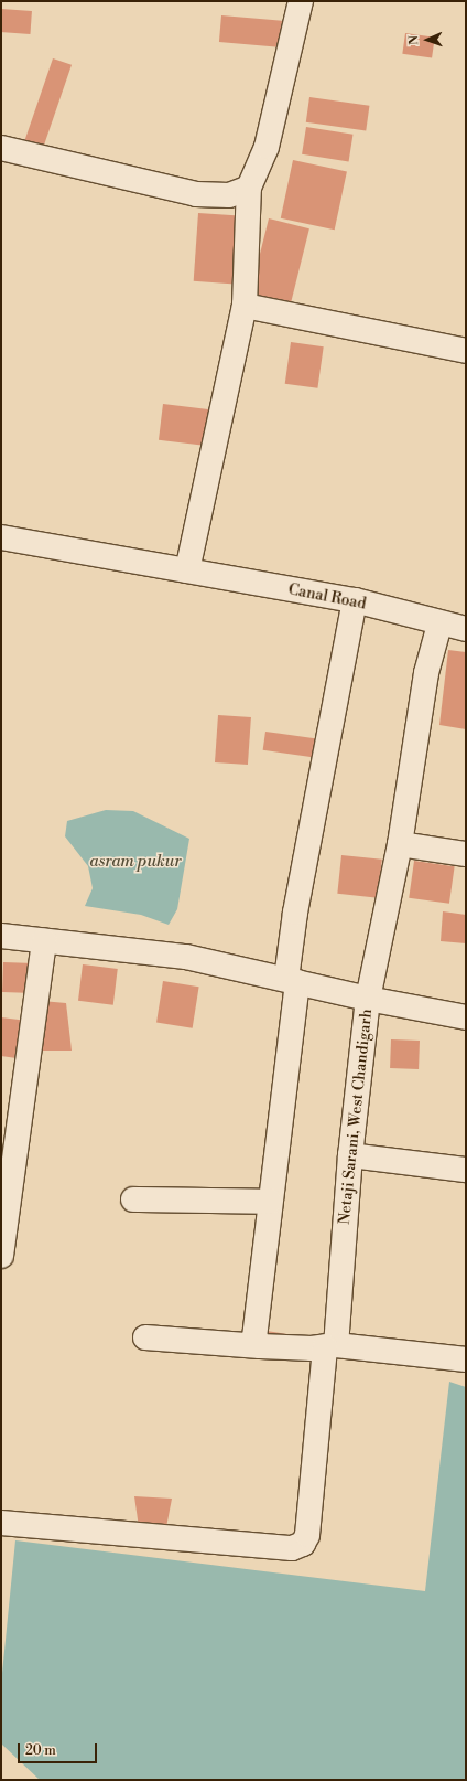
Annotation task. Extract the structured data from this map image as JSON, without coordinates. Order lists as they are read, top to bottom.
{
  "streets": {
    "street": ["Canal Road", "Netaji Sarani, West Chandigarh"]
  },
  "water": ["asram pukur"],
  "scale_bar": "20 m",
  "north": "left"
}
